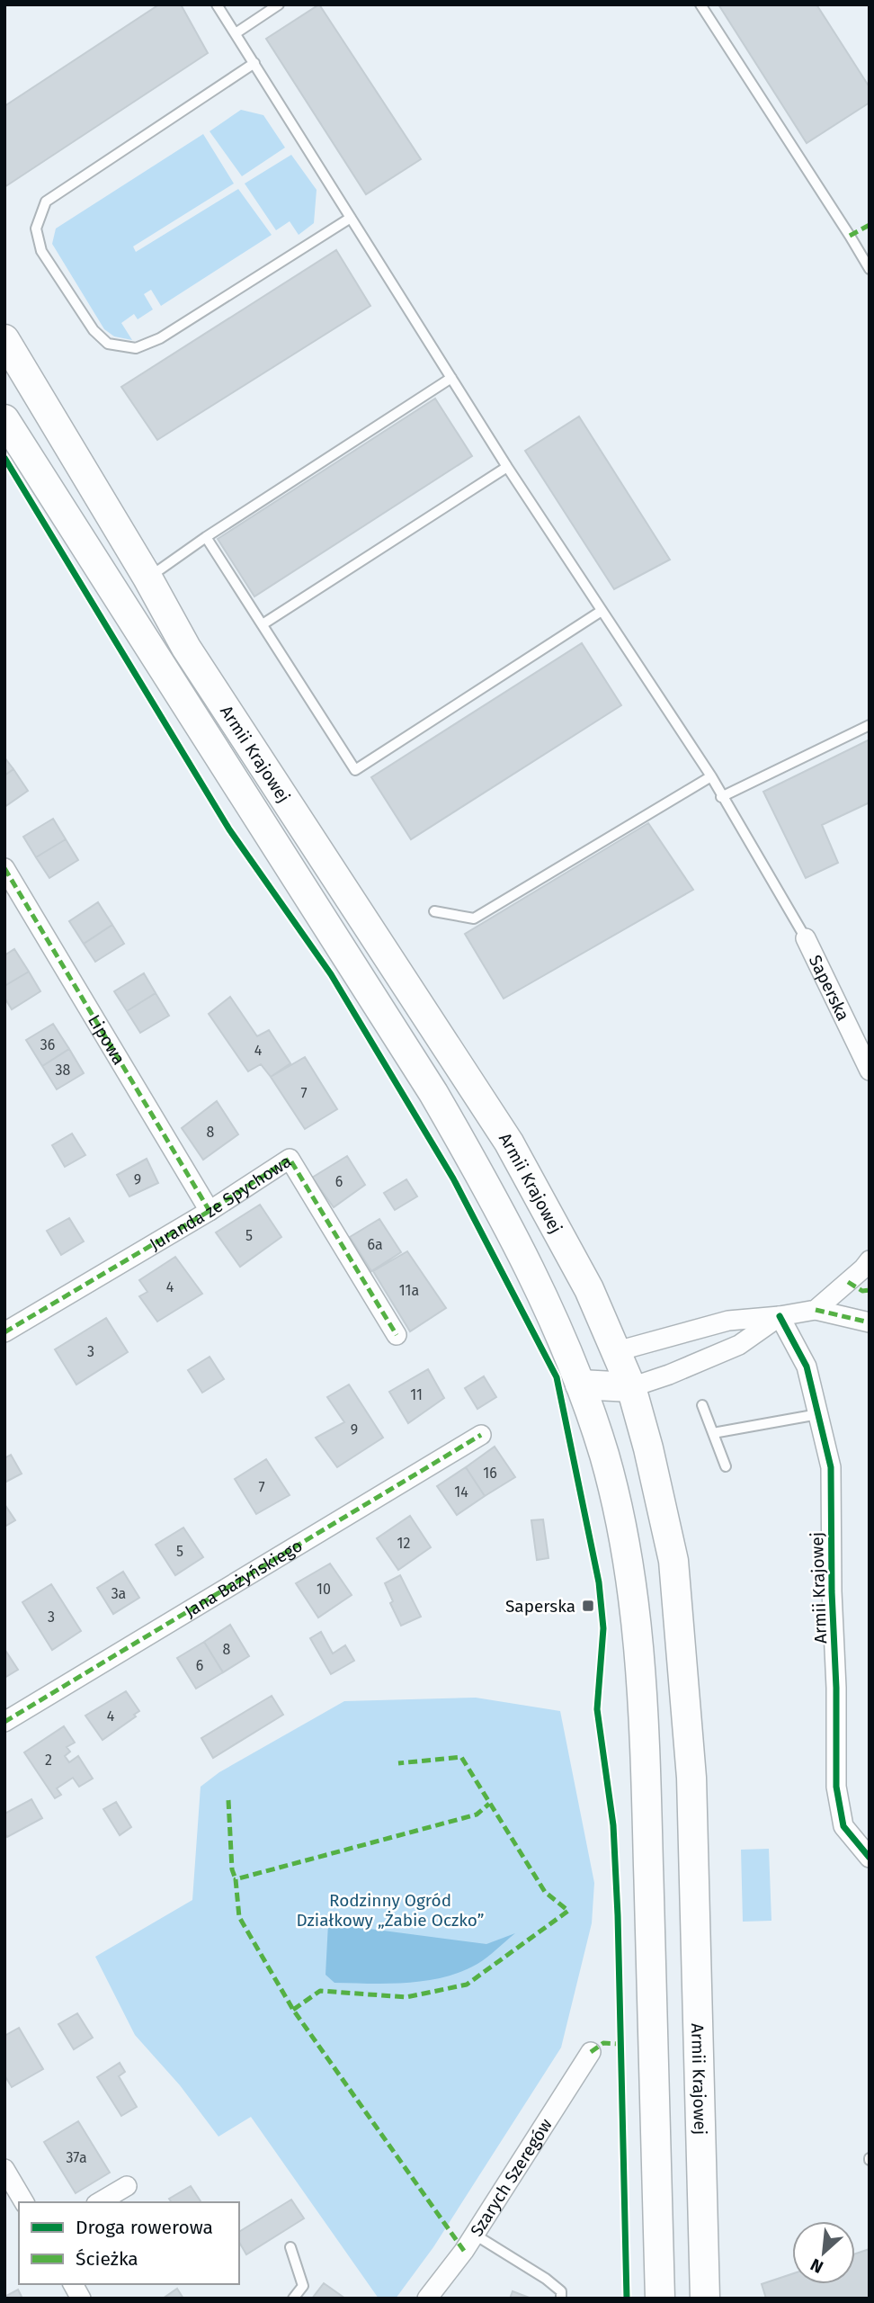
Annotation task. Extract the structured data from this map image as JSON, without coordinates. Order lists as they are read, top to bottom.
{
  "streets": {
    "main road": ["Armii Krajowej"],
    "street": [
      "Saperska",
      "Lipowa",
      "Juranda ze Spychowa",
      "Jana Bażyńskiego",
      "Szarych Szeregów"
    ]
  },
  "crossings": [
    ["Lipowa", "Juranda ze Spychowa"]
  ],
  "parks": ["Rodzinny Ogród Działkowy „Żabie Oczko”"],
  "places": {
    "transit": ["Saperska"]
  },
  "house_numbers": [
    "36",
    "4",
    "38",
    "7",
    "8",
    "9",
    "6",
    "5",
    "6a",
    "4",
    "11a",
    "3",
    "11",
    "9",
    "16",
    "7",
    "14",
    "12",
    "5",
    "10",
    "3a",
    "3",
    "8",
    "6",
    "4",
    "2",
    "37a"
  ],
  "legend": ["Droga rowerowa", "Ścieżka"],
  "north": "bottom left"
}
